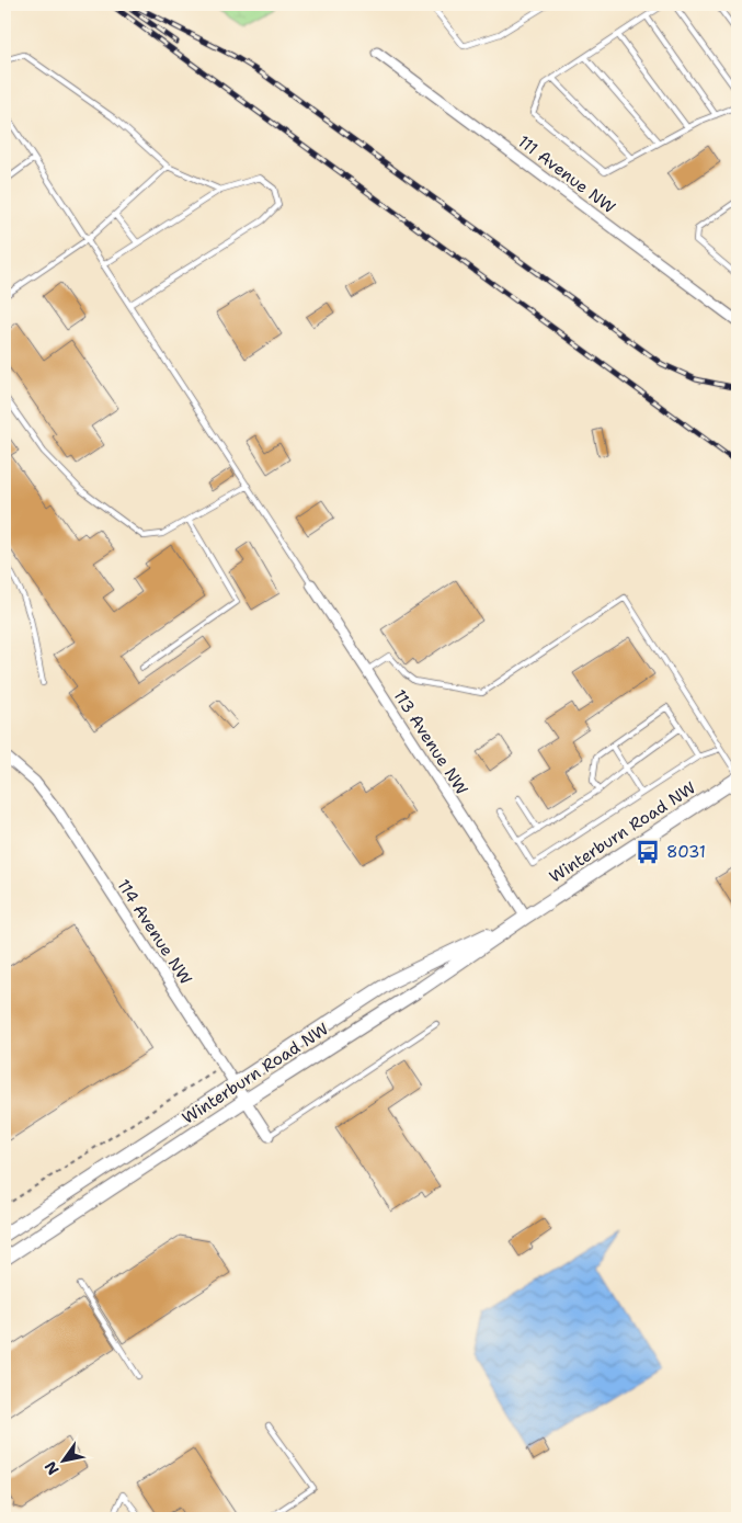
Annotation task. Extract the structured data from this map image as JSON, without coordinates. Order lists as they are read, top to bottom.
{
  "streets": {
    "main road": ["Winterburn Road NW"],
    "street": ["111 Avenue NW", "113 Avenue NW", "114 Avenue NW"]
  },
  "crossings": [
    ["113 Avenue NW", "Winterburn Road NW"],
    ["Winterburn Road NW", "114 Avenue NW"]
  ],
  "places": {
    "bus stop": ["8031"]
  },
  "north": "bottom left"
}
